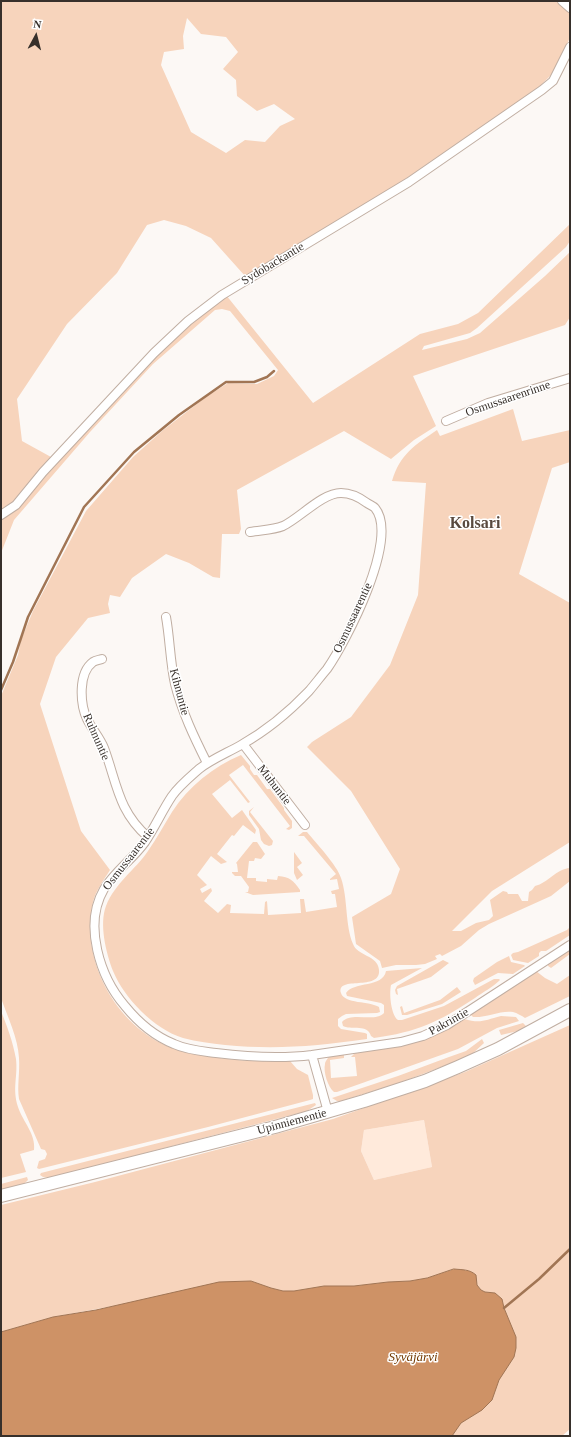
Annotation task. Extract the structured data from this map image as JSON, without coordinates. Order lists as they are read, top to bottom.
{
  "streets": {
    "main road": ["Upinniementie"],
    "street": [
      "Sydobackantie",
      "Osmussaarenrinne",
      "Osmussaarentie",
      "Kihnuntie",
      "Ruhnuntie",
      "Muhuntie",
      "Pakrintie"
    ]
  },
  "crossings": [
    ["Osmussaarentie", "Kihnuntie"],
    ["Osmussaarentie", "Ruhnuntie"],
    ["Osmussaarentie", "Muhuntie"],
    ["Osmussaarentie", "Pakrintie"]
  ],
  "districts": ["Kolsari"],
  "water": ["Syväjärvi"],
  "north": "top"
}
